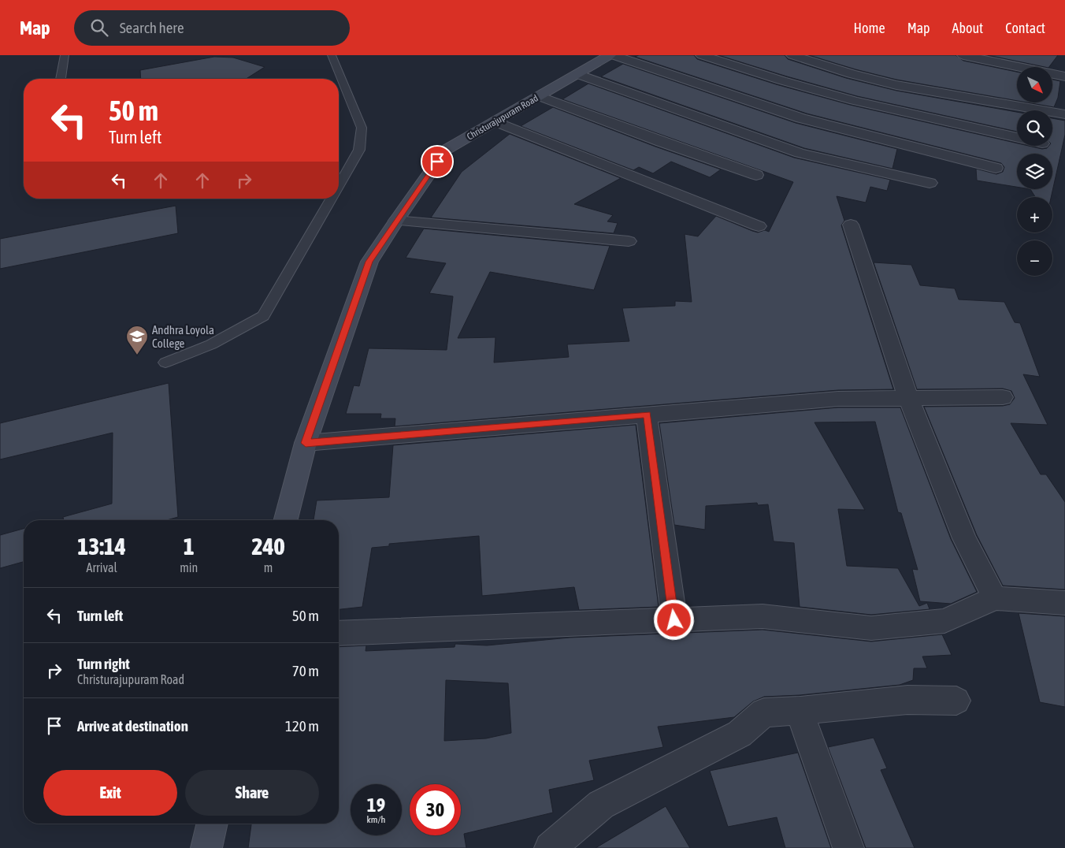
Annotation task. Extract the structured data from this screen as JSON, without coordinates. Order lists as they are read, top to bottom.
{
  "streets": {
    "street": ["Christurajupuram Road"]
  },
  "places": {
    "school or university": ["Andhra Loyola College"]
  },
  "north": "bottom right",
  "page": {
    "header": "Map",
    "search": "Search here",
    "nav": [
      "Home",
      "Map",
      "About",
      "Contact"
    ],
    "map_buttons": ["+", "−"],
    "turn": ["50 m", "Turn left"],
    "eta": [
      "13:14",
      "Arrival",
      "1",
      "min",
      "240",
      "m"
    ],
    "list": [
      {
        "name": "Turn left",
        "value": "50 m"
      },
      {
        "name": "Turn right",
        "note": "Christurajupuram Road",
        "value": "70 m"
      },
      {
        "name": "Arrive at destination",
        "value": "120 m"
      }
    ],
    "buttons": ["Exit", "Share"],
    "speed": "19 km/h",
    "limit": "30"
  }
}
